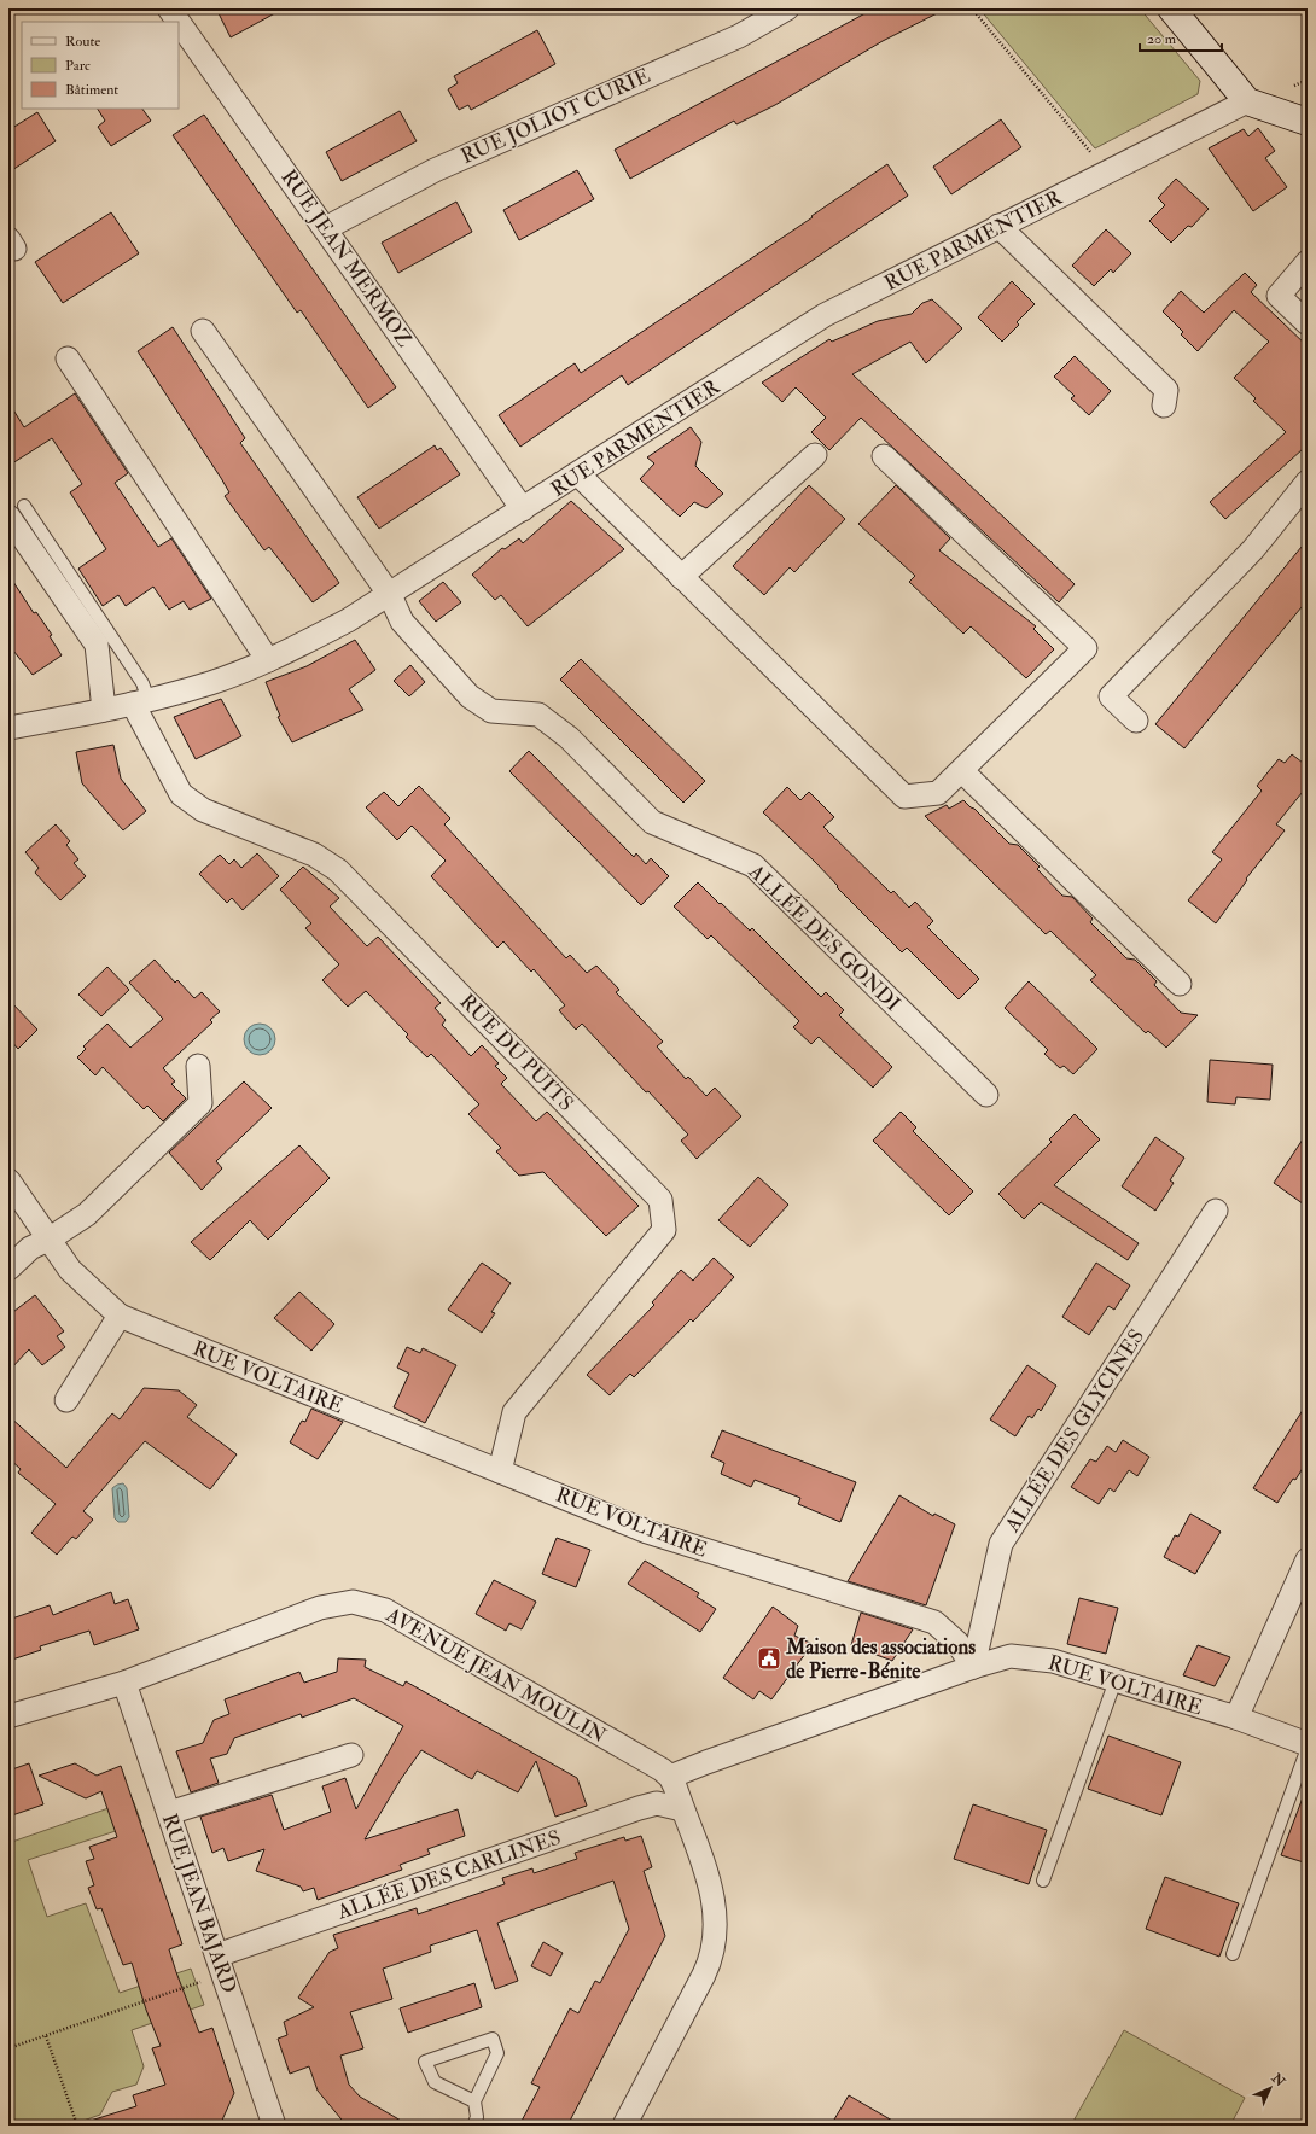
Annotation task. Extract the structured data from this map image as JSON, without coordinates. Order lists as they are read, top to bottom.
{
  "streets": {
    "street": [
      "RUE JOLIOT CURIE",
      "RUE PARMENTIER",
      "RUE JEAN MERMOZ",
      "ALLÉE DES GONDI",
      "RUE DU PUITS",
      "RUE VOLTAIRE",
      "ALLÉE DES GLYCINES",
      "AVENUE JEAN MOULIN",
      "ALLÉE DES CARLINES",
      "RUE JEAN BAJARD"
    ]
  },
  "crossings": [
    ["RUE JOLIOT CURIE", "RUE JEAN MERMOZ"],
    ["RUE PARMENTIER", "RUE JEAN MERMOZ"],
    ["RUE PARMENTIER", "ALLÉE DES GONDI"],
    ["RUE PARMENTIER", "RUE DU PUITS"],
    ["RUE DU PUITS", "RUE VOLTAIRE"],
    ["RUE VOLTAIRE", "ALLÉE DES GLYCINES"],
    ["AVENUE JEAN MOULIN", "RUE JEAN BAJARD"],
    ["ALLÉE DES CARLINES", "RUE JEAN BAJARD"]
  ],
  "places": {
    "public building": ["Maison des associations de Pierre-Bénite"]
  },
  "legend": ["Route", "Parc", "Bâtiment"],
  "scale_bar": "20 m",
  "north": "top right"
}
